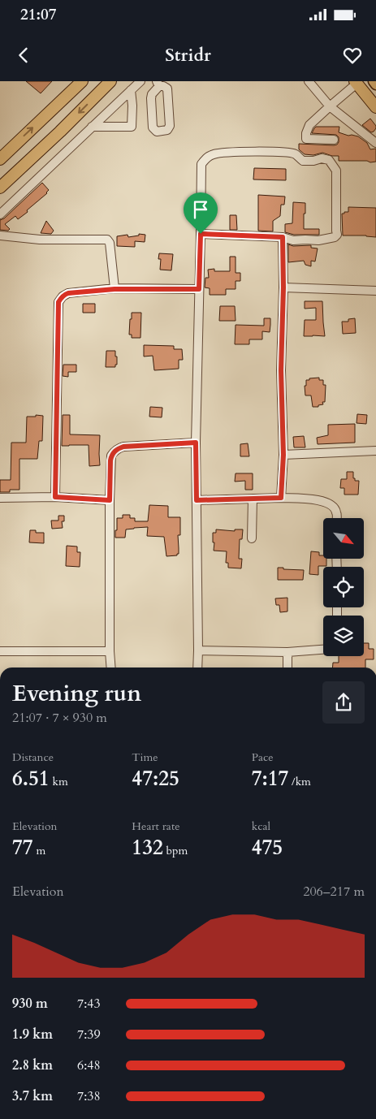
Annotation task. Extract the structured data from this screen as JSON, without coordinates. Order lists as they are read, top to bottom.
{
  "north": "bottom right",
  "page": {
    "status": "21:07",
    "header": "Stridr",
    "heading": ["Evening run", "21:07 · 7 × 930 m"],
    "stats": [
      ["Distance", "6.51 km"],
      ["Time", "47:25"],
      ["Pace", "7:17 /km"],
      ["Elevation", "77 m"],
      ["Heart rate", "132 bpm"],
      ["kcal", "475"]
    ],
    "chart": ["Elevation", "206–217 m"],
    "list": [
      {
        "name": "930 m",
        "note": "7:43"
      },
      {
        "name": "1.9 km",
        "note": "7:39"
      },
      {
        "name": "2.8 km",
        "note": "6:48"
      },
      {
        "name": "3.7 km",
        "note": "7:38"
      }
    ]
  }
}
